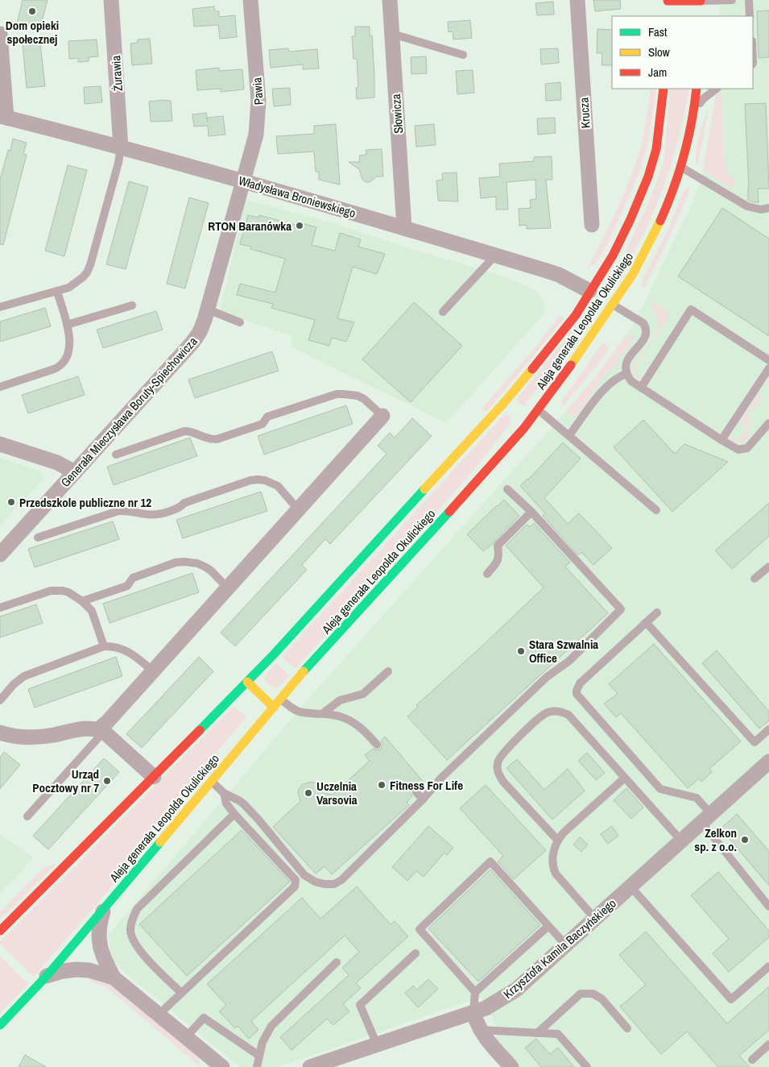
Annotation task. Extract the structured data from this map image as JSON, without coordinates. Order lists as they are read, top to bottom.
{
  "streets": {
    "main road": ["Aleja generała Leopolda Okulickiego"],
    "street": [
      "Żurawia",
      "Pawia",
      "Krucza",
      "Słowicza",
      "Władysława Broniewskiego",
      "Generała Mieczysława Boruty-Spiechowicza",
      "Krzysztofa Kamila Baczyńskiego"
    ]
  },
  "crossings": [
    ["Żurawia", "Władysława Broniewskiego"],
    ["Pawia", "Władysława Broniewskiego"],
    ["Pawia", "Generała Mieczysława Boruty-Spiechowicza"],
    ["Słowicza", "Władysława Broniewskiego"],
    ["Władysława Broniewskiego", "Aleja generała Leopolda Okulickiego"],
    ["Władysława Broniewskiego", "Generała Mieczysława Boruty-Spiechowicza"]
  ],
  "places": [
    "Dom opieki społecznej",
    "RTON Baranówka",
    "Przedszkole publiczne nr 12",
    "Stara Szwalnia Office",
    "Urząd Pocztowy nr 7",
    "Fitness For Life",
    "Uczelnia Varsovia",
    "Zelkon sp. z o.o."
  ],
  "legend": ["Fast", "Slow", "Jam"]
}
